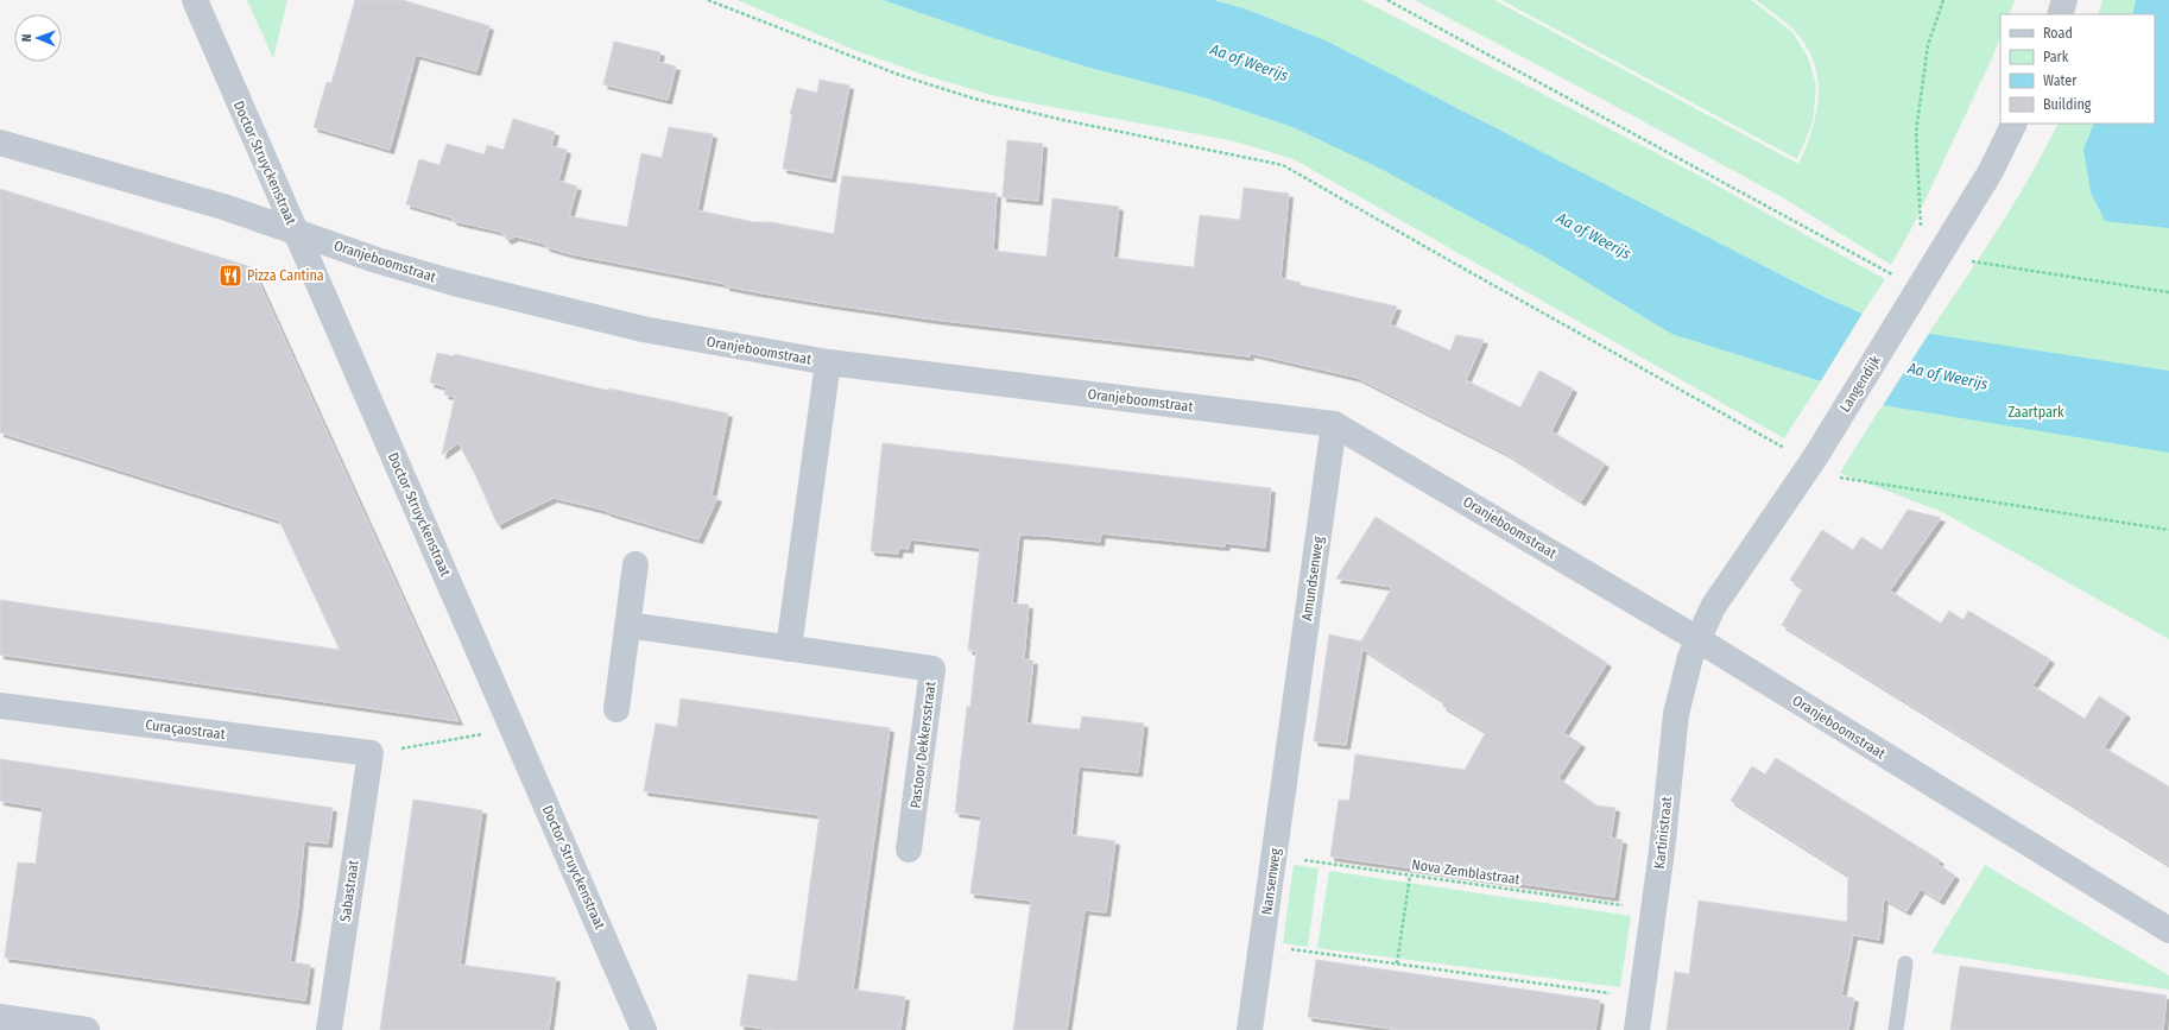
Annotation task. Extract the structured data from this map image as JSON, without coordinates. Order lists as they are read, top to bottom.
{
  "streets": {
    "street": [
      "Doctor Struyckenstraat",
      "Oranjeboomstraat",
      "Langendijk",
      "Amundsenweg",
      "Curaçaostraat",
      "Pastoor Dekkersstraat",
      "Kartinistraat",
      "Nansenweg",
      "Sabastraat"
    ],
    "path": ["Nova Zemblastraat"]
  },
  "crossings": [
    ["Doctor Struyckenstraat", "Oranjeboomstraat"],
    ["Oranjeboomstraat", "Langendijk"],
    ["Oranjeboomstraat", "Amundsenweg"],
    ["Oranjeboomstraat", "Kartinistraat"],
    ["Langendijk", "Kartinistraat"],
    ["Amundsenweg", "Nansenweg"],
    ["Curaçaostraat", "Sabastraat"],
    ["Kartinistraat", "Nova Zemblastraat"],
    ["Nova Zemblastraat", "Nansenweg"]
  ],
  "water": ["Aa of Weerijs"],
  "parks": ["Zaartpark"],
  "places": {
    "restaurant": ["Pizza Cantina"]
  },
  "legend": [
    "Road",
    "Park",
    "Water",
    "Building"
  ],
  "north": "left"
}
